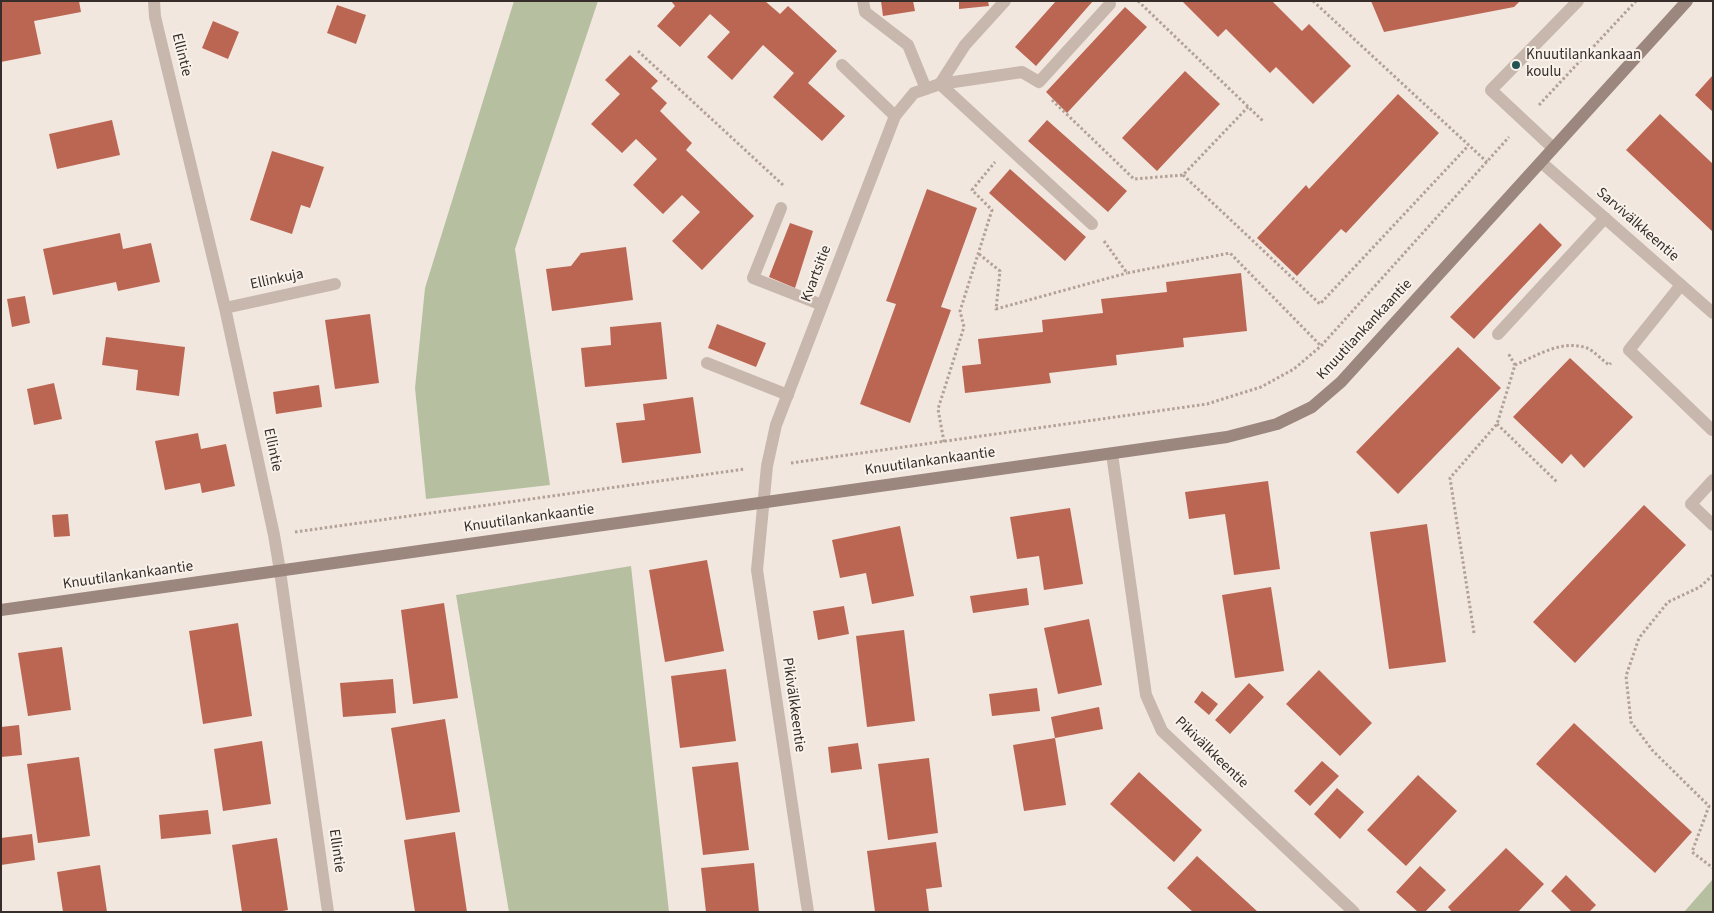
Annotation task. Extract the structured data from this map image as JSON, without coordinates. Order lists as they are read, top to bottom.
{
  "streets": {
    "street": [
      "Ellintie",
      "Sarvivälkkeentie",
      "Kvartsitie",
      "Ellinkuja",
      "Knuutilankankaantie",
      "Pikivälkkeentie"
    ]
  },
  "crossings": [
    ["Ellintie", "Ellinkuja"],
    ["Ellintie", "Knuutilankankaantie"],
    ["Sarvivälkkeentie", "Knuutilankankaantie"],
    ["Kvartsitie", "Knuutilankankaantie"],
    ["Kvartsitie", "Pikivälkkeentie"],
    ["Knuutilankankaantie", "Pikivälkkeentie"]
  ],
  "places": ["Knuutilankankaan koulu"]
}
